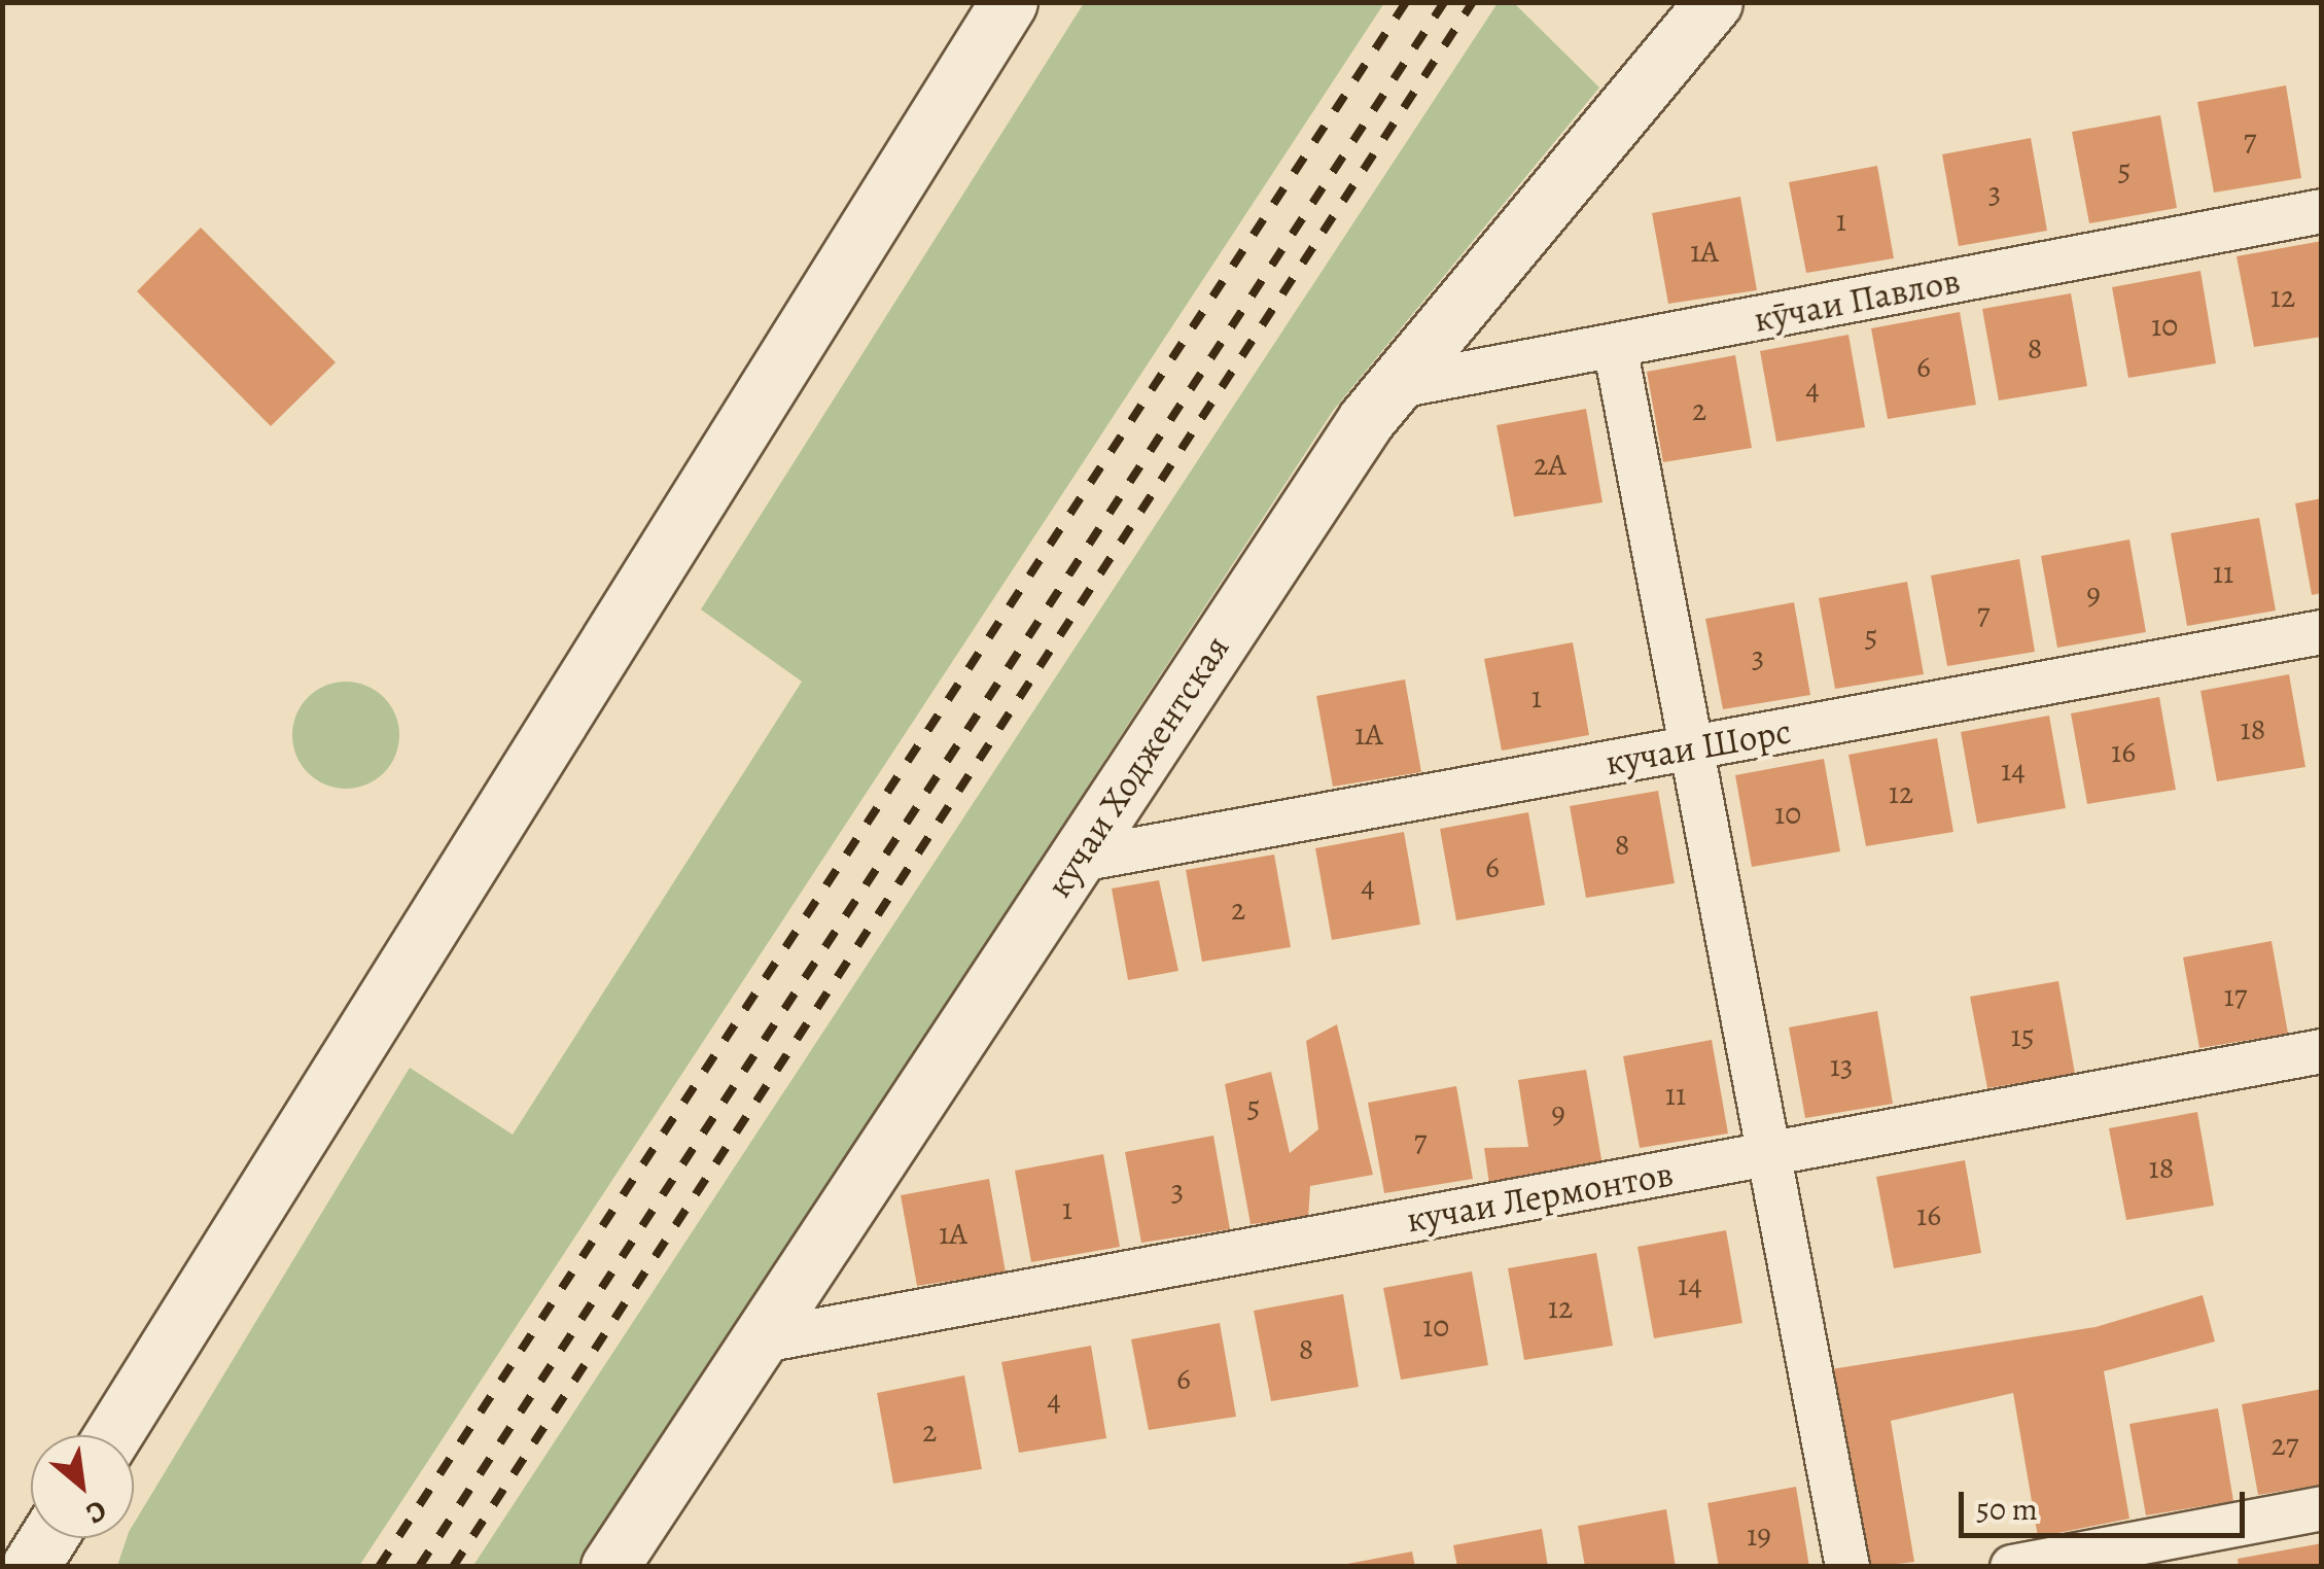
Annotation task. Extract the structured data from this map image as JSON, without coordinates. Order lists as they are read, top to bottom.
{
  "streets": {
    "main road": ["кучаи Ходжентская"],
    "street": ["кӯчаи Павлов", "кучаи Шорс", "кучаи Лермонтов"]
  },
  "crossings": [
    ["кӯчаи Павлов", "кучаи Ходжентская"],
    ["кучаи Шорс", "кучаи Ходжентская"],
    ["кучаи Ходжентская", "кучаи Лермонтов"]
  ],
  "house_numbers": [
    "7",
    "5",
    "3",
    "1",
    "1А",
    "12",
    "10",
    "8",
    "6",
    "4",
    "2",
    "2А",
    "11",
    "9",
    "7",
    "5",
    "3",
    "1",
    "18",
    "1А",
    "16",
    "14",
    "12",
    "10",
    "8",
    "6",
    "4",
    "2",
    "17",
    "15",
    "13",
    "11",
    "5",
    "9",
    "7",
    "18",
    "3",
    "1",
    "16",
    "1А",
    "14",
    "12",
    "10",
    "8",
    "6",
    "4",
    "2",
    "27",
    "19"
  ],
  "scale_bar": "50 m",
  "north": "bottom right"
}
